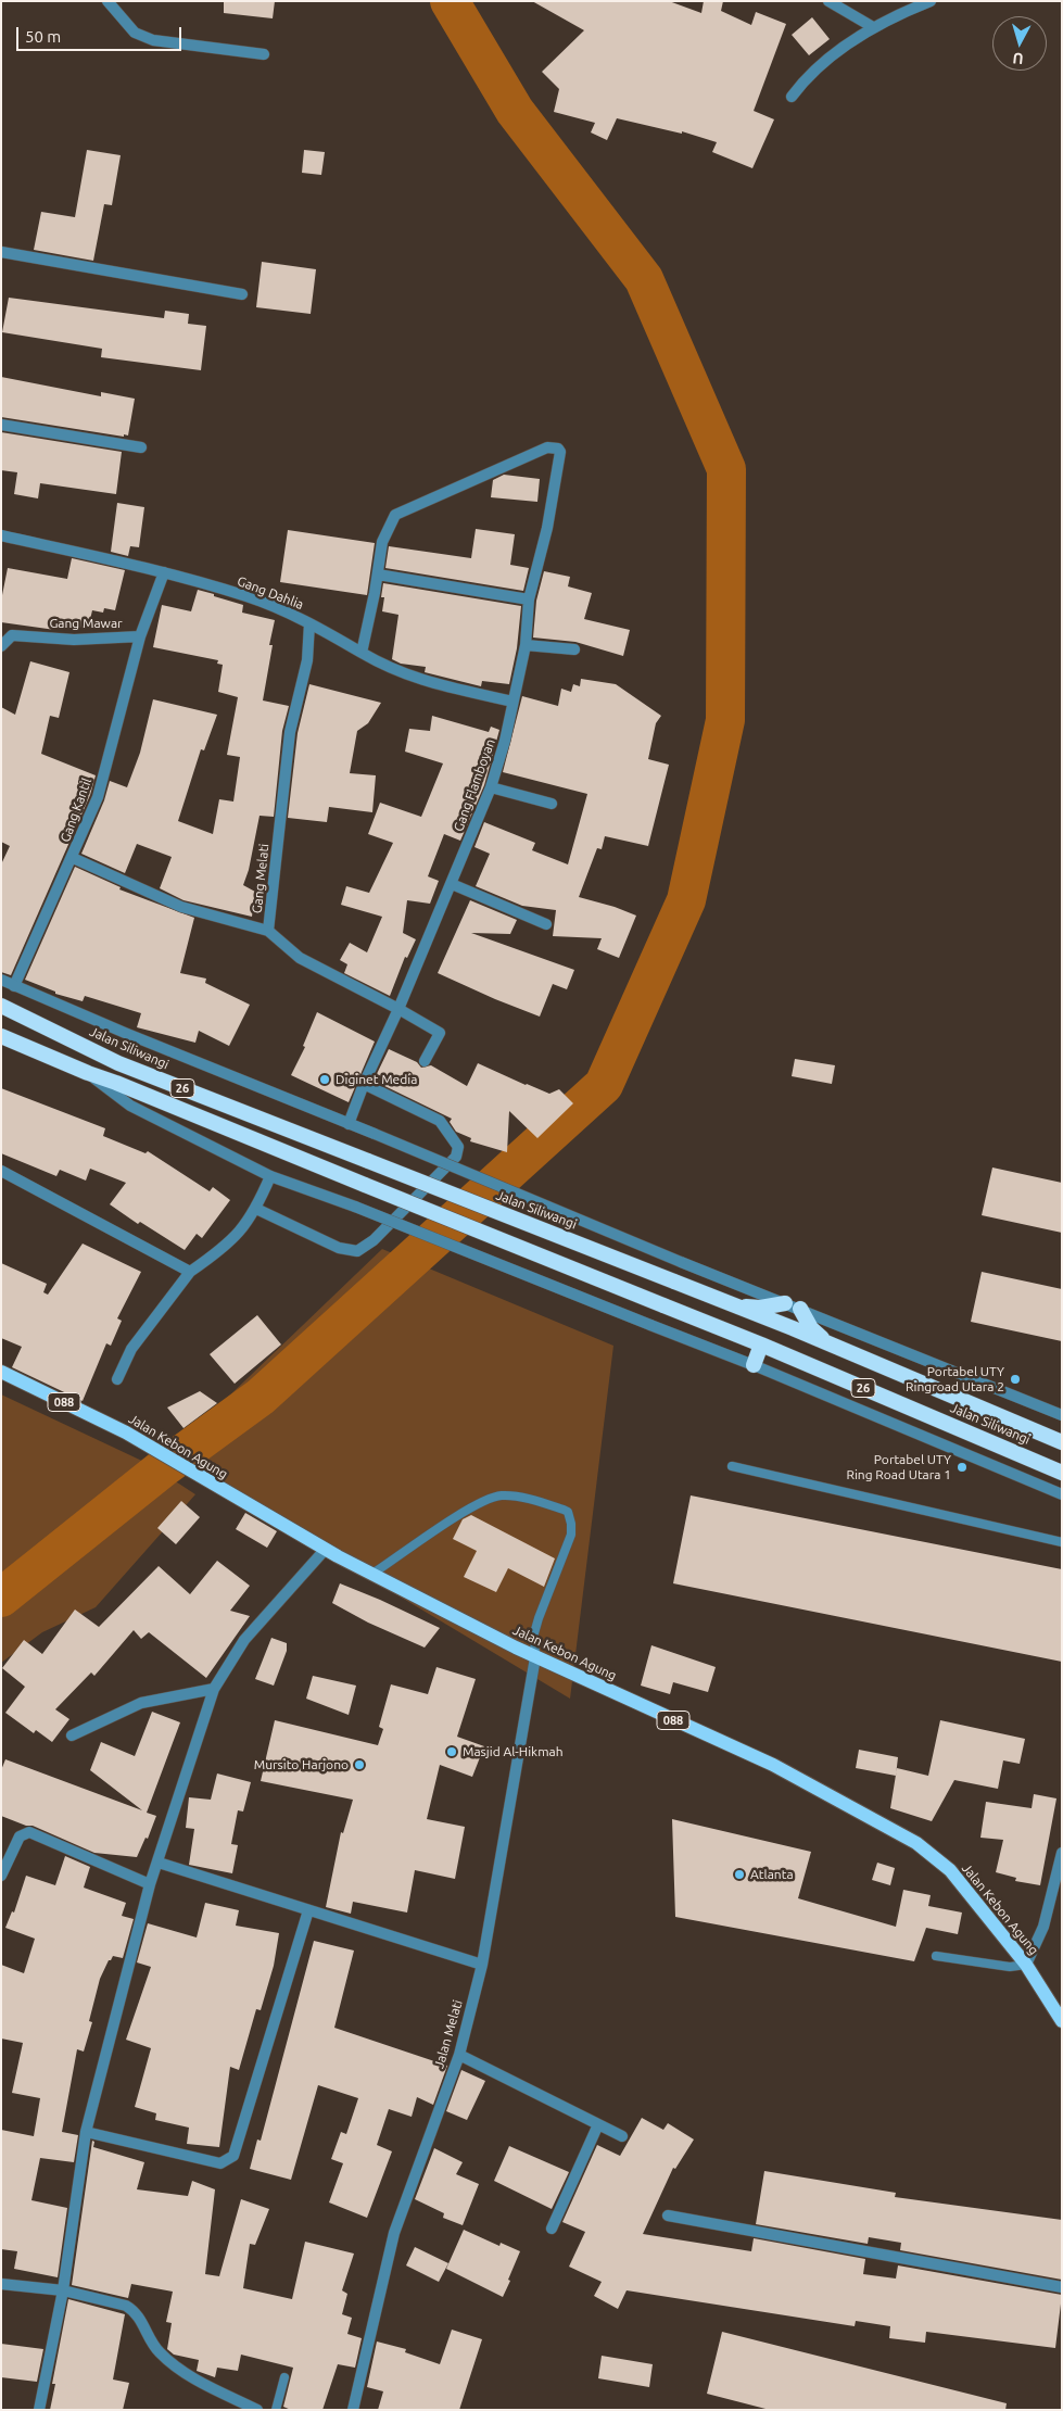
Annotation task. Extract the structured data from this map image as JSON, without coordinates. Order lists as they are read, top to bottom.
{
  "streets": {
    "highway": ["Jalan Siliwangi", "26"],
    "main road": ["088", "Jalan Kebon Agung"],
    "street": [
      "Gang Dahlia",
      "Gang Mawar",
      "Gang Flamboyan",
      "Gang Kantil",
      "Gang Melati",
      "Jalan Melati"
    ]
  },
  "crossings": [
    ["Gang Dahlia", "Gang Mawar"],
    ["Gang Dahlia", "Gang Flamboyan"],
    ["Gang Dahlia", "Gang Melati"],
    ["Gang Mawar", "Gang Kantil"],
    ["Gang Flamboyan", "26"],
    ["Gang Kantil", "Gang Melati"],
    ["Jalan Siliwangi", "26"],
    ["Jalan Kebon Agung", "Jalan Melati"]
  ],
  "places": [
    "Diginet Media",
    "Portabel UTY Ringroad Utara 2",
    "Portabel UTY Ring Road Utara 1",
    "Masjid Al-Hikmah",
    "Mursito Harjono",
    "Atlanta"
  ],
  "scale_bar": "50 m",
  "north": "bottom"
}
